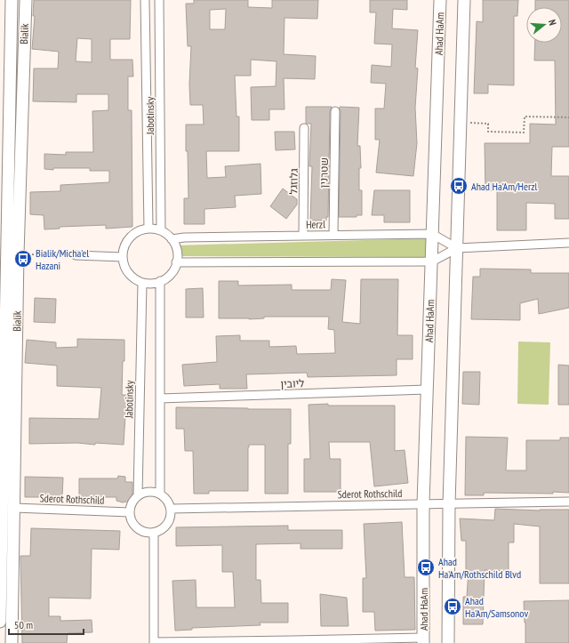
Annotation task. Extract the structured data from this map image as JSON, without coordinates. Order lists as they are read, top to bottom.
{
  "streets": {
    "street": [
      "Bialik",
      "Ahad HaAm",
      "Jabotinsky",
      "שטרנין",
      "גלוזגל",
      "Herzl",
      "ליובין",
      "Sderot Rothschild"
    ]
  },
  "crossings": [
    ["Bialik", "Sderot Rothschild"],
    ["Ahad HaAm", "Herzl"],
    ["Ahad HaAm", "ליובין"],
    ["Ahad HaAm", "Sderot Rothschild"],
    ["Jabotinsky", "Herzl"],
    ["Jabotinsky", "Sderot Rothschild"],
    ["שטרנין", "Herzl"],
    ["גלוזגל", "Herzl"]
  ],
  "places": {
    "bus stop": [
      "Ahad Ha'Am/Herzl",
      "Bialik/Micha'el Hazani",
      "Ahad Ha'Am/Rothschild Blvd",
      "Ahad Ha'Am/Samsonov"
    ]
  },
  "scale_bar": "50 m",
  "north": "right"
}
